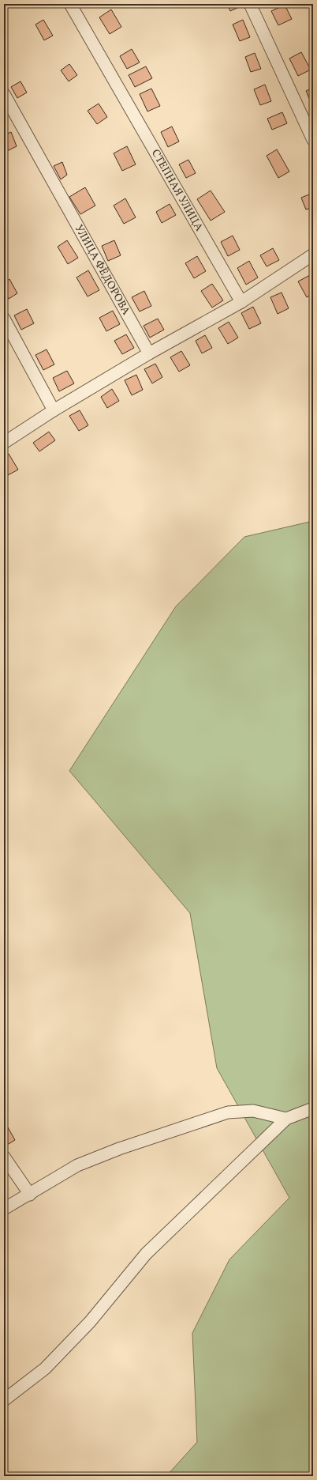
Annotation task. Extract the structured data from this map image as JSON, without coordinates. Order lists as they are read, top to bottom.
{
  "streets": {
    "street": ["СТЕПНАЯ УЛИЦА", "УЛИЦА ФЁДОРОВА"]
  }
}
